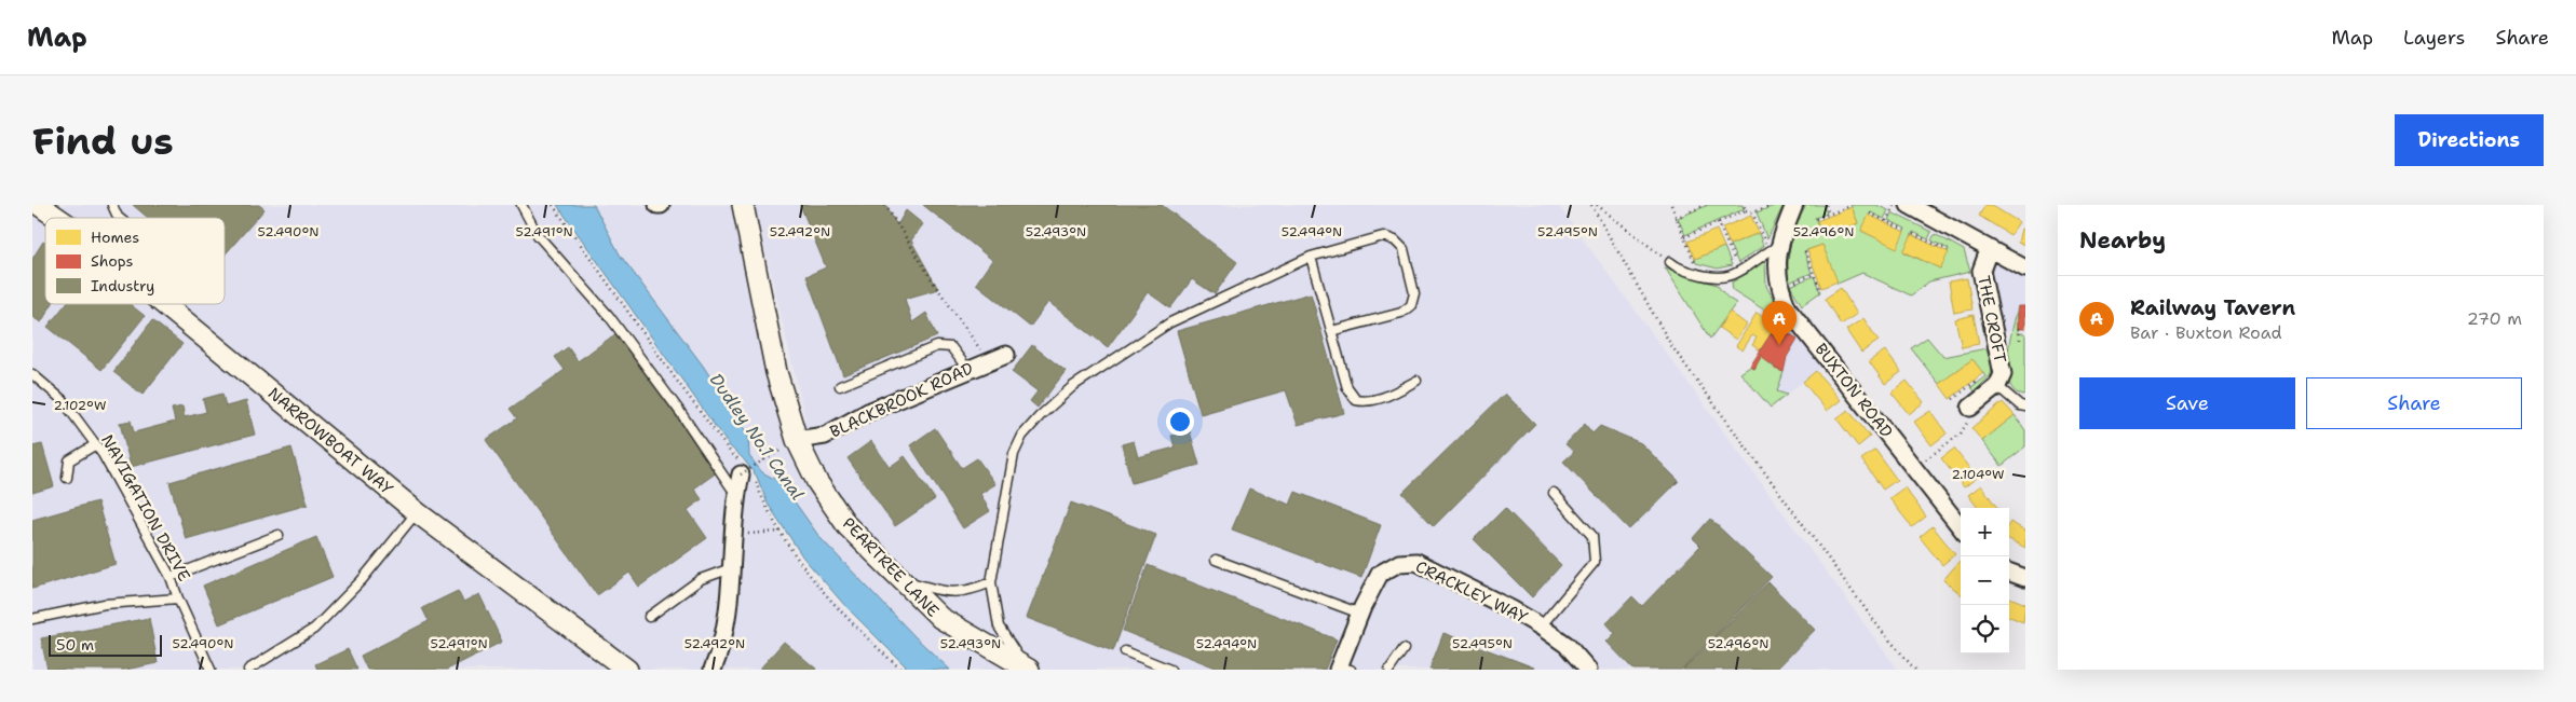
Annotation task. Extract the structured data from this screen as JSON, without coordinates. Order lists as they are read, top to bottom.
{
  "streets": {
    "street": [
      "THE CROFT",
      "BUXTON ROAD",
      "BLACKBROOK ROAD",
      "NARROWBOAT WAY",
      "PEARTREE LANE",
      "CRACKLEY WAY"
    ],
    "lane": ["NAVIGATION DRIVE"]
  },
  "crossings": [
    ["BLACKBROOK ROAD", "PEARTREE LANE"]
  ],
  "water": ["Dudley No.1 Canal"],
  "legend": ["Homes", "Shops", "Industry"],
  "scale_bar": "50 m",
  "page": {
    "header": "Map",
    "nav": ["Map", "Layers", "Share"],
    "buttons": [
      "Directions",
      ["Save", "Share"]
    ],
    "title": "Find us",
    "heading": "Nearby",
    "list": [
      {
        "mark": "A",
        "name": "Railway Tavern",
        "note": "Bar · Buxton Road",
        "value": "270 m"
      }
    ],
    "pins": "A",
    "map_buttons": ["+", "−"],
    "scale": "50 m"
  },
  "coordinates": [
    "52.491°N",
    "52.492°N",
    "52.493°N",
    "52.494°N",
    "52.496°N",
    "52.490°N",
    "52.495°N",
    "2.102°W",
    "2.104°W"
  ]
}
